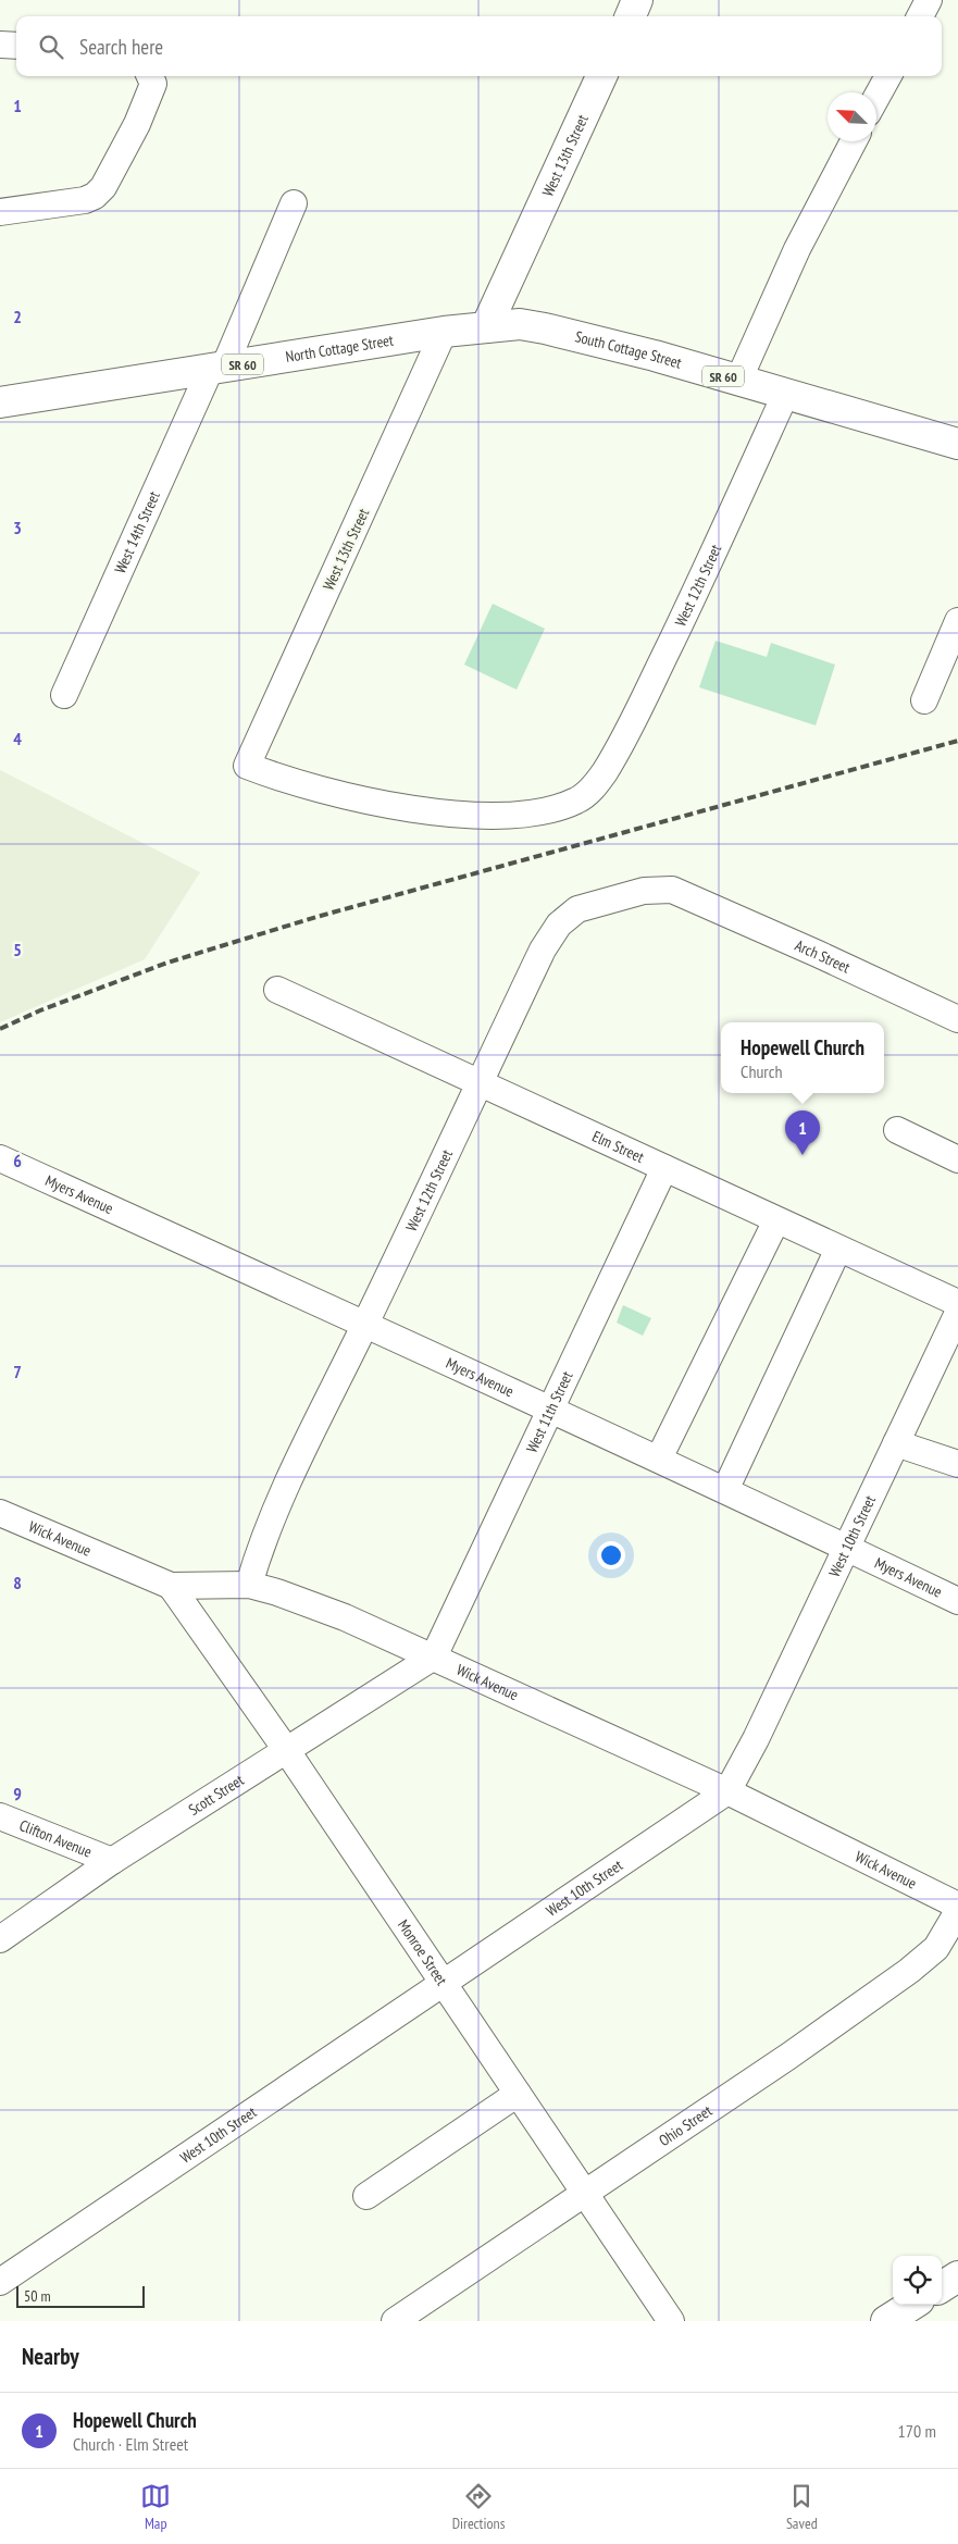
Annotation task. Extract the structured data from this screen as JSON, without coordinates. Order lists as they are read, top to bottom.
{
  "streets": {
    "main road": [
      "West 13th Street",
      "North Cottage Street",
      "South Cottage Street",
      "SR 60"
    ],
    "street": [
      "West 14th Street",
      "West 12th Street",
      "Arch Street",
      "Elm Street",
      "Myers Avenue",
      "West 11th Street",
      "West 10th Street",
      "Wick Avenue",
      "Scott Street",
      "Clifton Avenue",
      "Monroe Street",
      "Ohio Street"
    ]
  },
  "crossings": [
    ["West 13th Street", "North Cottage Street"],
    ["West 13th Street", "South Cottage Street"],
    ["West 13th Street", "West 12th Street"],
    ["North Cottage Street", "South Cottage Street"],
    ["North Cottage Street", "West 14th Street"],
    ["South Cottage Street", "West 12th Street"],
    ["West 12th Street", "Arch Street"],
    ["West 12th Street", "Elm Street"],
    ["West 12th Street", "Myers Avenue"],
    ["West 12th Street", "Wick Avenue"],
    ["Elm Street", "West 11th Street"],
    ["Myers Avenue", "West 11th Street"],
    ["Myers Avenue", "West 10th Street"],
    ["West 11th Street", "Wick Avenue"],
    ["West 11th Street", "Scott Street"],
    ["West 10th Street", "Wick Avenue"],
    ["West 10th Street", "Monroe Street"],
    ["Wick Avenue", "Scott Street"],
    ["Wick Avenue", "Monroe Street"],
    ["Scott Street", "Clifton Avenue"],
    ["Scott Street", "Monroe Street"],
    ["Monroe Street", "Ohio Street"]
  ],
  "scale_bar": "50 m",
  "north": "top left",
  "page": {
    "search": "Search here",
    "popup": ["Hopewell Church", "Church"],
    "pins": "1",
    "scale": "50 m",
    "heading": "Nearby",
    "list": [
      {
        "mark": "1",
        "name": "Hopewell Church",
        "note": "Church · Elm Street",
        "value": "170 m"
      }
    ],
    "nav": ["Map", "Directions", "Saved"]
  },
  "grid": {
    "rows": [
      "1",
      "2",
      "3",
      "4",
      "5",
      "6",
      "7",
      "8",
      "9"
    ]
  }
}
